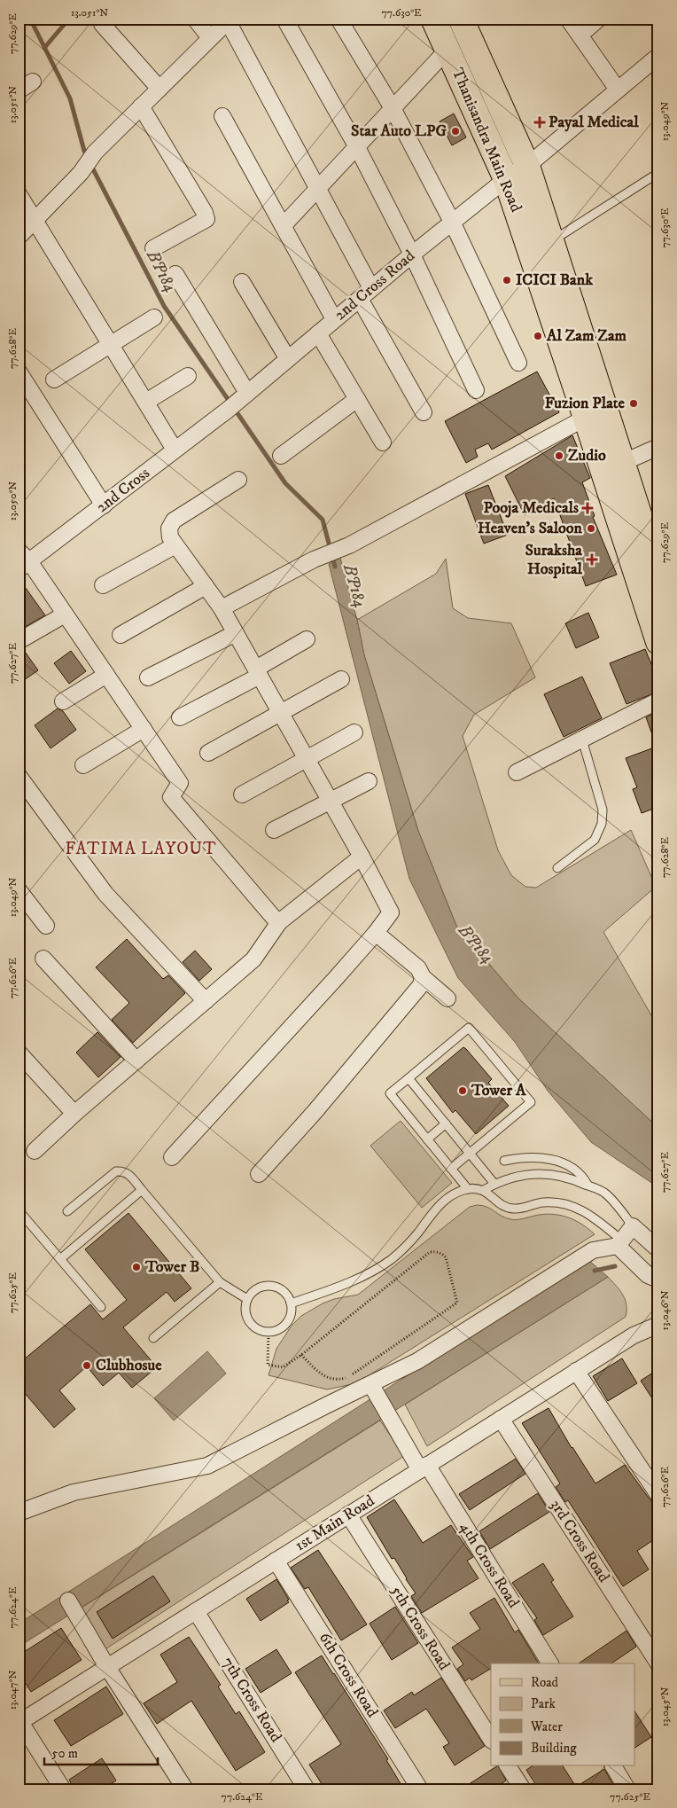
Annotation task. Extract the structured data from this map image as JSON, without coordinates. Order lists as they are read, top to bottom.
{
  "streets": {
    "main road": ["Thanisandra Main Road"],
    "street": [
      "2nd Cross Road",
      "2nd Cross",
      "1st Main Road",
      "3rd Cross Road",
      "4th Cross Road",
      "5th Cross Road",
      "6th Cross Road",
      "7th Cross Road"
    ]
  },
  "crossings": [
    ["Thanisandra Main Road", "2nd Cross Road"],
    ["2nd Cross Road", "2nd Cross"],
    ["1st Main Road", "3rd Cross Road"],
    ["1st Main Road", "4th Cross Road"],
    ["1st Main Road", "5th Cross Road"],
    ["1st Main Road", "6th Cross Road"],
    ["1st Main Road", "7th Cross Road"]
  ],
  "districts": ["FATIMA LAYOUT"],
  "water": ["BP184"],
  "places": {
    "health": ["Payal Medical", "Pooja Medicals", "Suraksha Hospital"],
    "other": [
      "Star Auto LPG",
      "ICICI Bank",
      "Al Zam Zam",
      "Fuzion Plate",
      "Zudio",
      "Heaven's Saloon",
      "Tower A",
      "Tower B",
      "Clubhosue"
    ]
  },
  "legend": [
    "Road",
    "Park",
    "Water",
    "Building"
  ],
  "scale_bar": "50 m",
  "coordinates": [
    "13.051°N",
    "77.630°E",
    "77.629°E",
    "13.049°N",
    "77.628°E",
    "13.050°N",
    "77.627°E",
    "77.626°E",
    "77.625°E",
    "13.046°N",
    "77.624°E",
    "13.047°N",
    "13.045°N"
  ]
}
